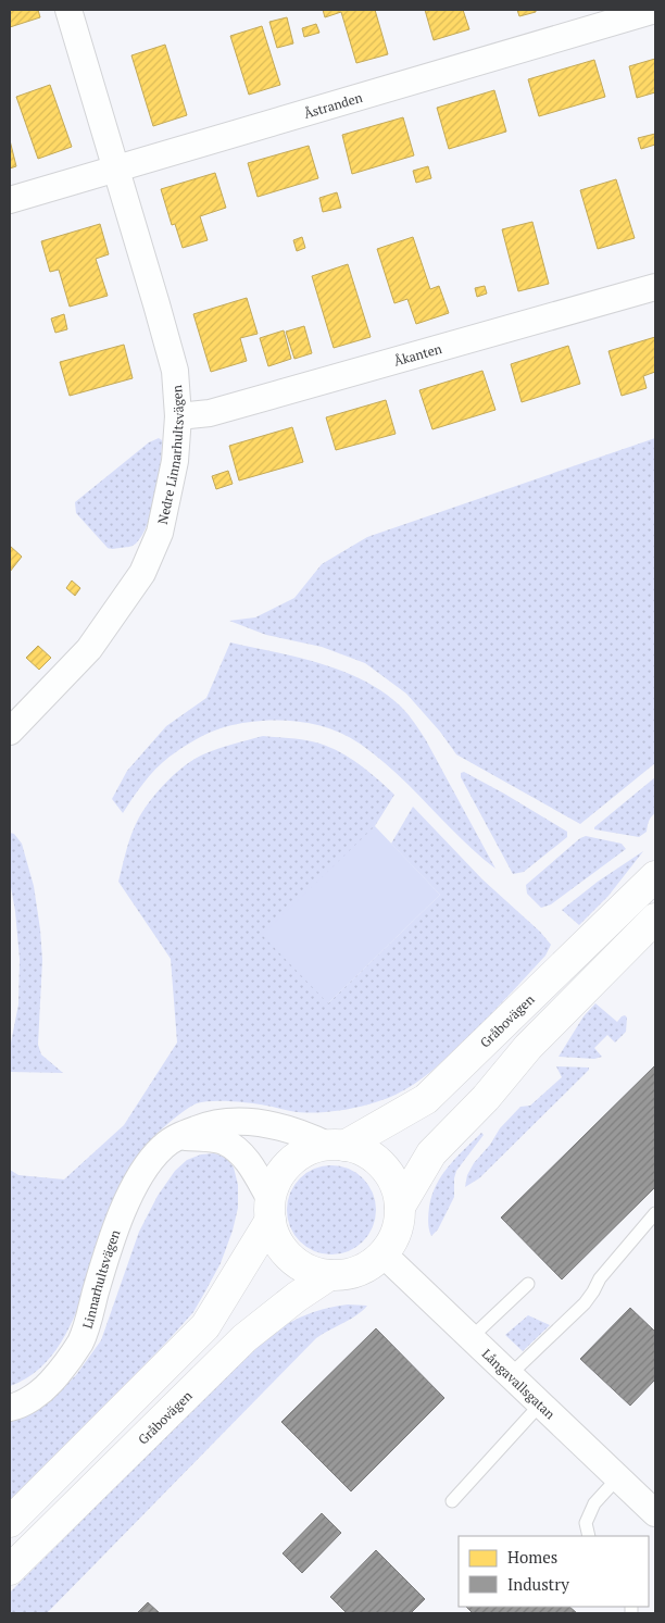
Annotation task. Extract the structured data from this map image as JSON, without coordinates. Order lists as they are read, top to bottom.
{
  "streets": {
    "main road": ["Gråbovägen"],
    "street": [
      "Åstranden",
      "Åkanten",
      "Nedre Linnarhultsvägen",
      "Linnarhultsvägen",
      "Långavallsgatan"
    ]
  },
  "crossings": [
    ["Åstranden", "Nedre Linnarhultsvägen"],
    ["Åkanten", "Nedre Linnarhultsvägen"],
    ["Gråbovägen", "Linnarhultsvägen"],
    ["Gråbovägen", "Långavallsgatan"],
    ["Linnarhultsvägen", "Långavallsgatan"]
  ],
  "legend": ["Homes", "Industry"]
}
